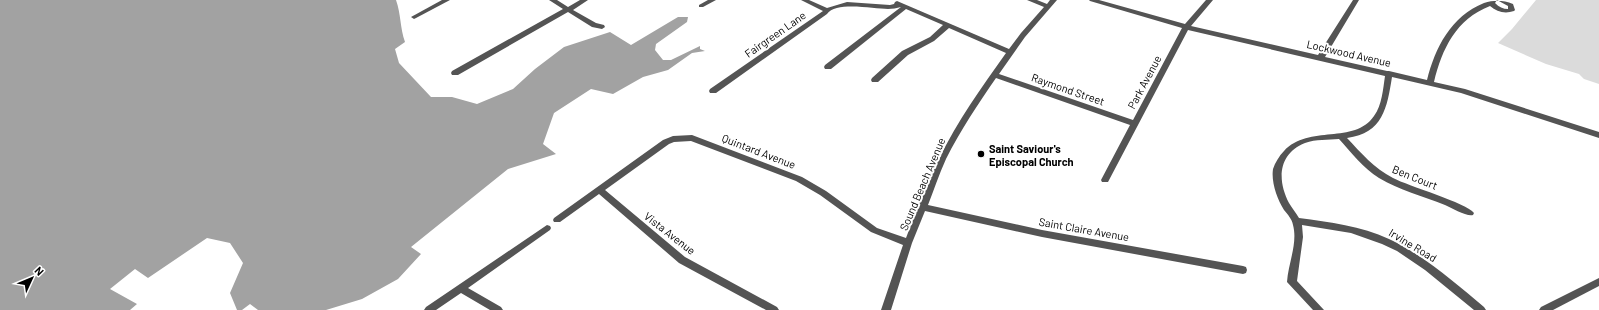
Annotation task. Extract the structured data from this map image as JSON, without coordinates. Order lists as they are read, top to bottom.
{
  "streets": {
    "street": [
      "Fairgreen Lane",
      "Lockwood Avenue",
      "Park Avenue",
      "Raymond Street",
      "Quintard Avenue",
      "Ben Court",
      "Sound Beach Avenue",
      "Saint Claire Avenue",
      "Vista Avenue",
      "Irvine Road"
    ]
  },
  "crossings": [
    ["Lockwood Avenue", "Park Avenue"],
    ["Park Avenue", "Raymond Street"],
    ["Raymond Street", "Sound Beach Avenue"],
    ["Quintard Avenue", "Sound Beach Avenue"],
    ["Quintard Avenue", "Vista Avenue"],
    ["Sound Beach Avenue", "Saint Claire Avenue"]
  ],
  "places": ["Saint Saviour's Episcopal Church"],
  "north": "top right"
}
